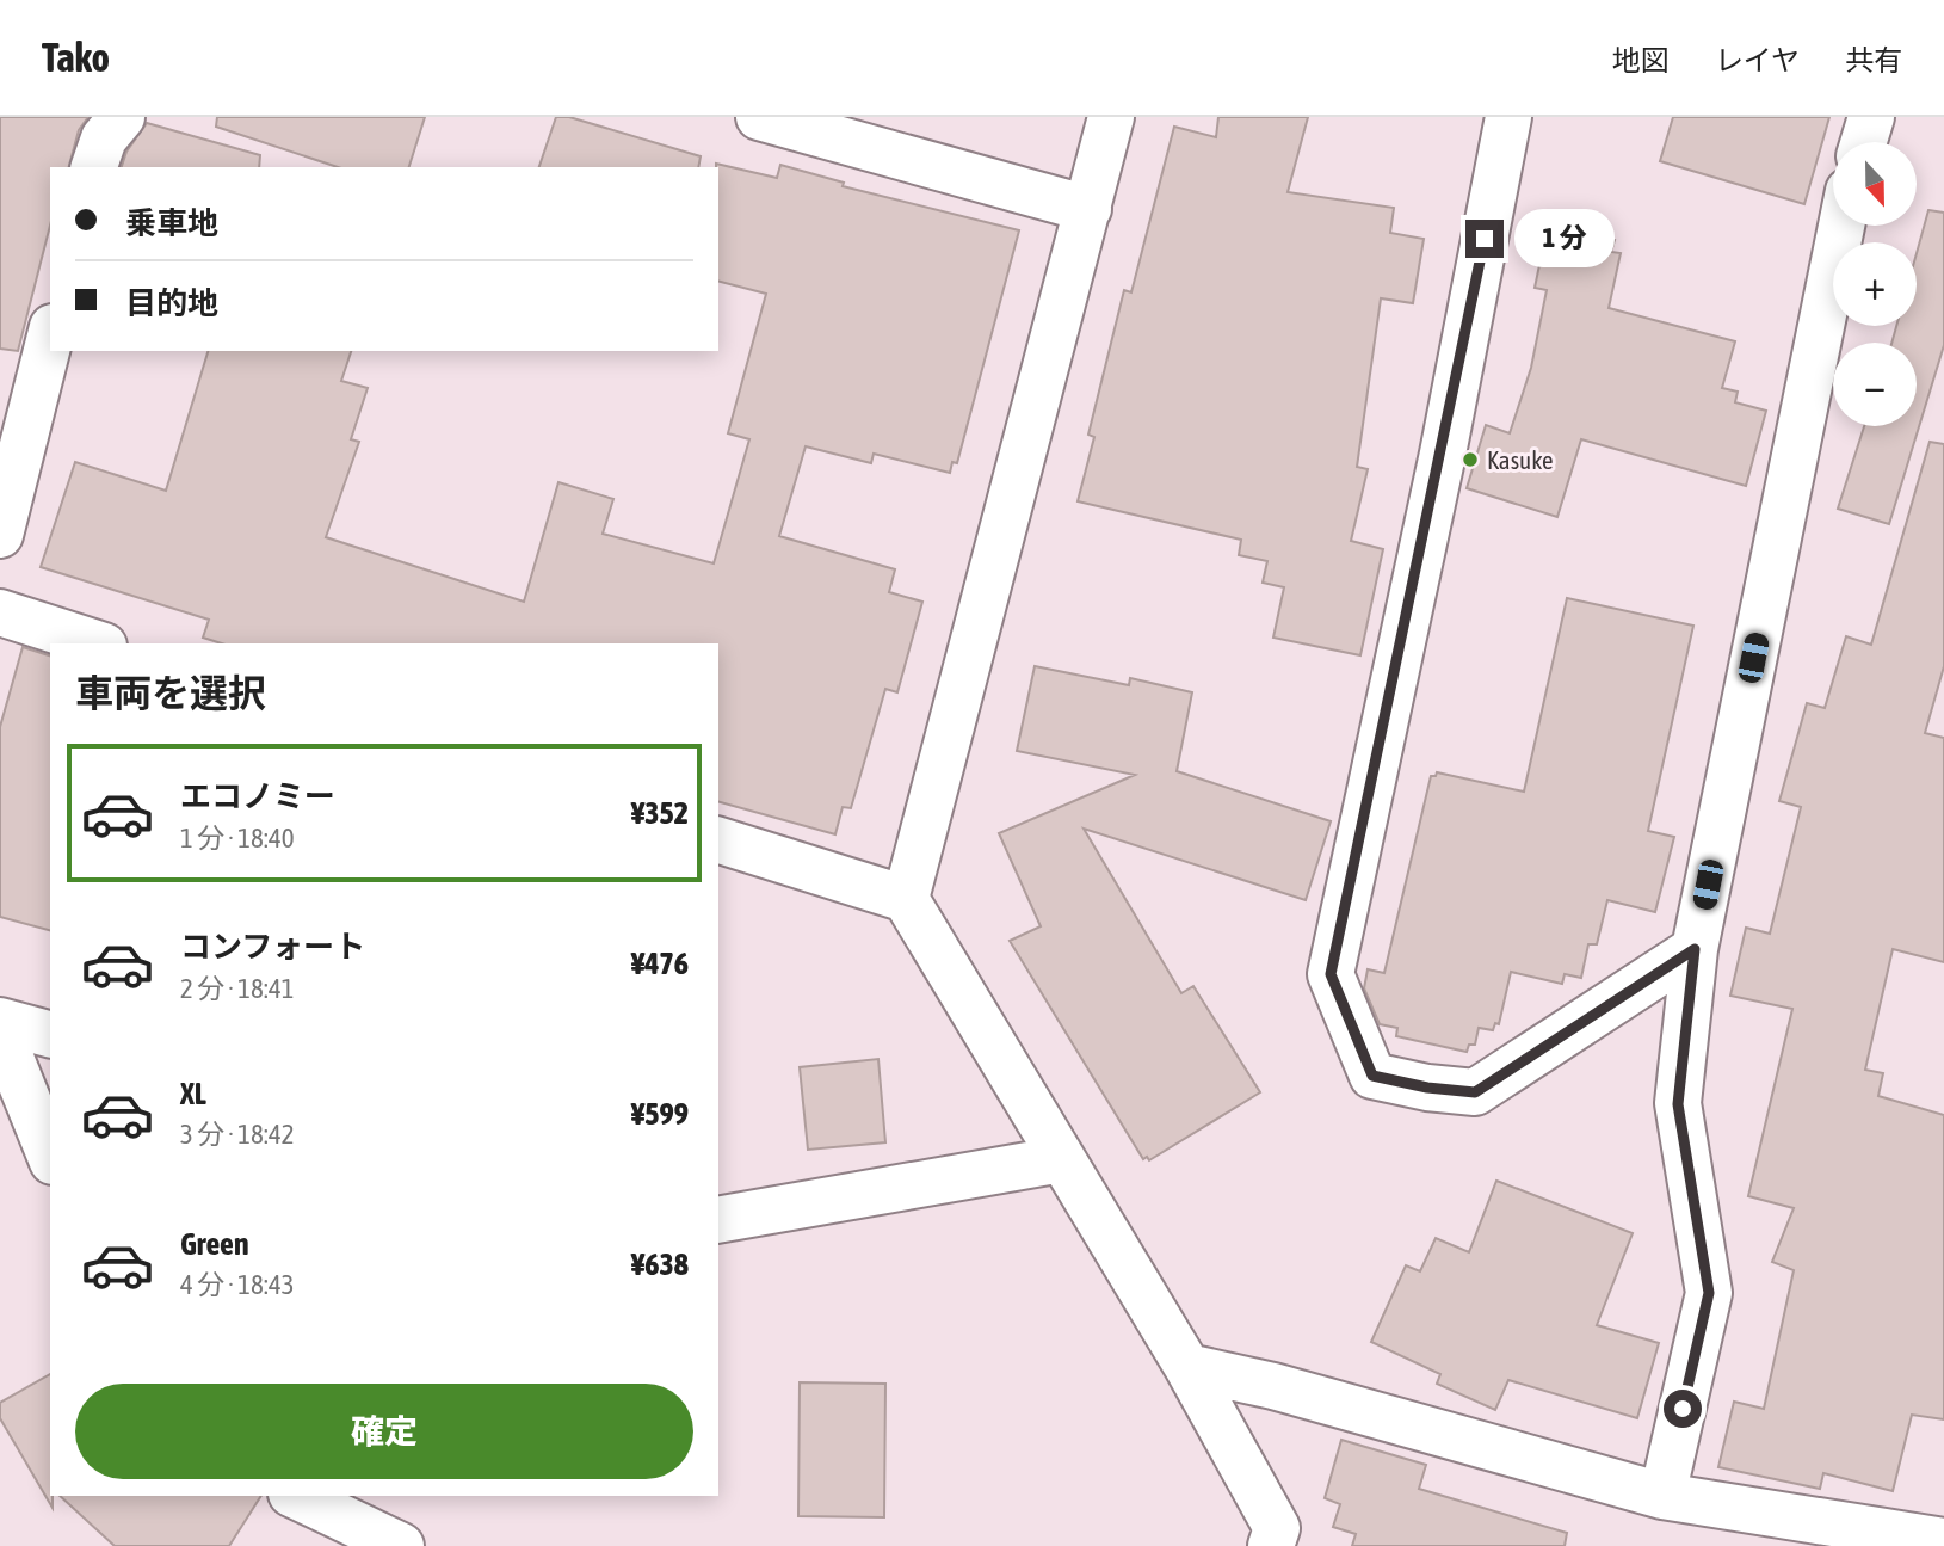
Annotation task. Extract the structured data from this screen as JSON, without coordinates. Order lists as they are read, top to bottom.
{
  "places": ["Kasuke"],
  "north": "bottom",
  "page": {
    "header": "Tako",
    "nav": ["地図", "レイヤ", "共有"],
    "map_buttons": ["+", "−"],
    "banner": ["乗車地", "目的地"],
    "bubble": "1 分",
    "heading": "車両を選択",
    "list": [
      {
        "name": "エコノミー",
        "note": "1 分 · 18:40",
        "value": "¥352"
      },
      {
        "name": "コンフォート",
        "note": "2 分 · 18:41",
        "value": "¥476"
      },
      {
        "name": "XL",
        "note": "3 分 · 18:42",
        "value": "¥599"
      },
      {
        "name": "Green",
        "note": "4 分 · 18:43",
        "value": "¥638"
      }
    ],
    "buttons": "確定"
  }
}
